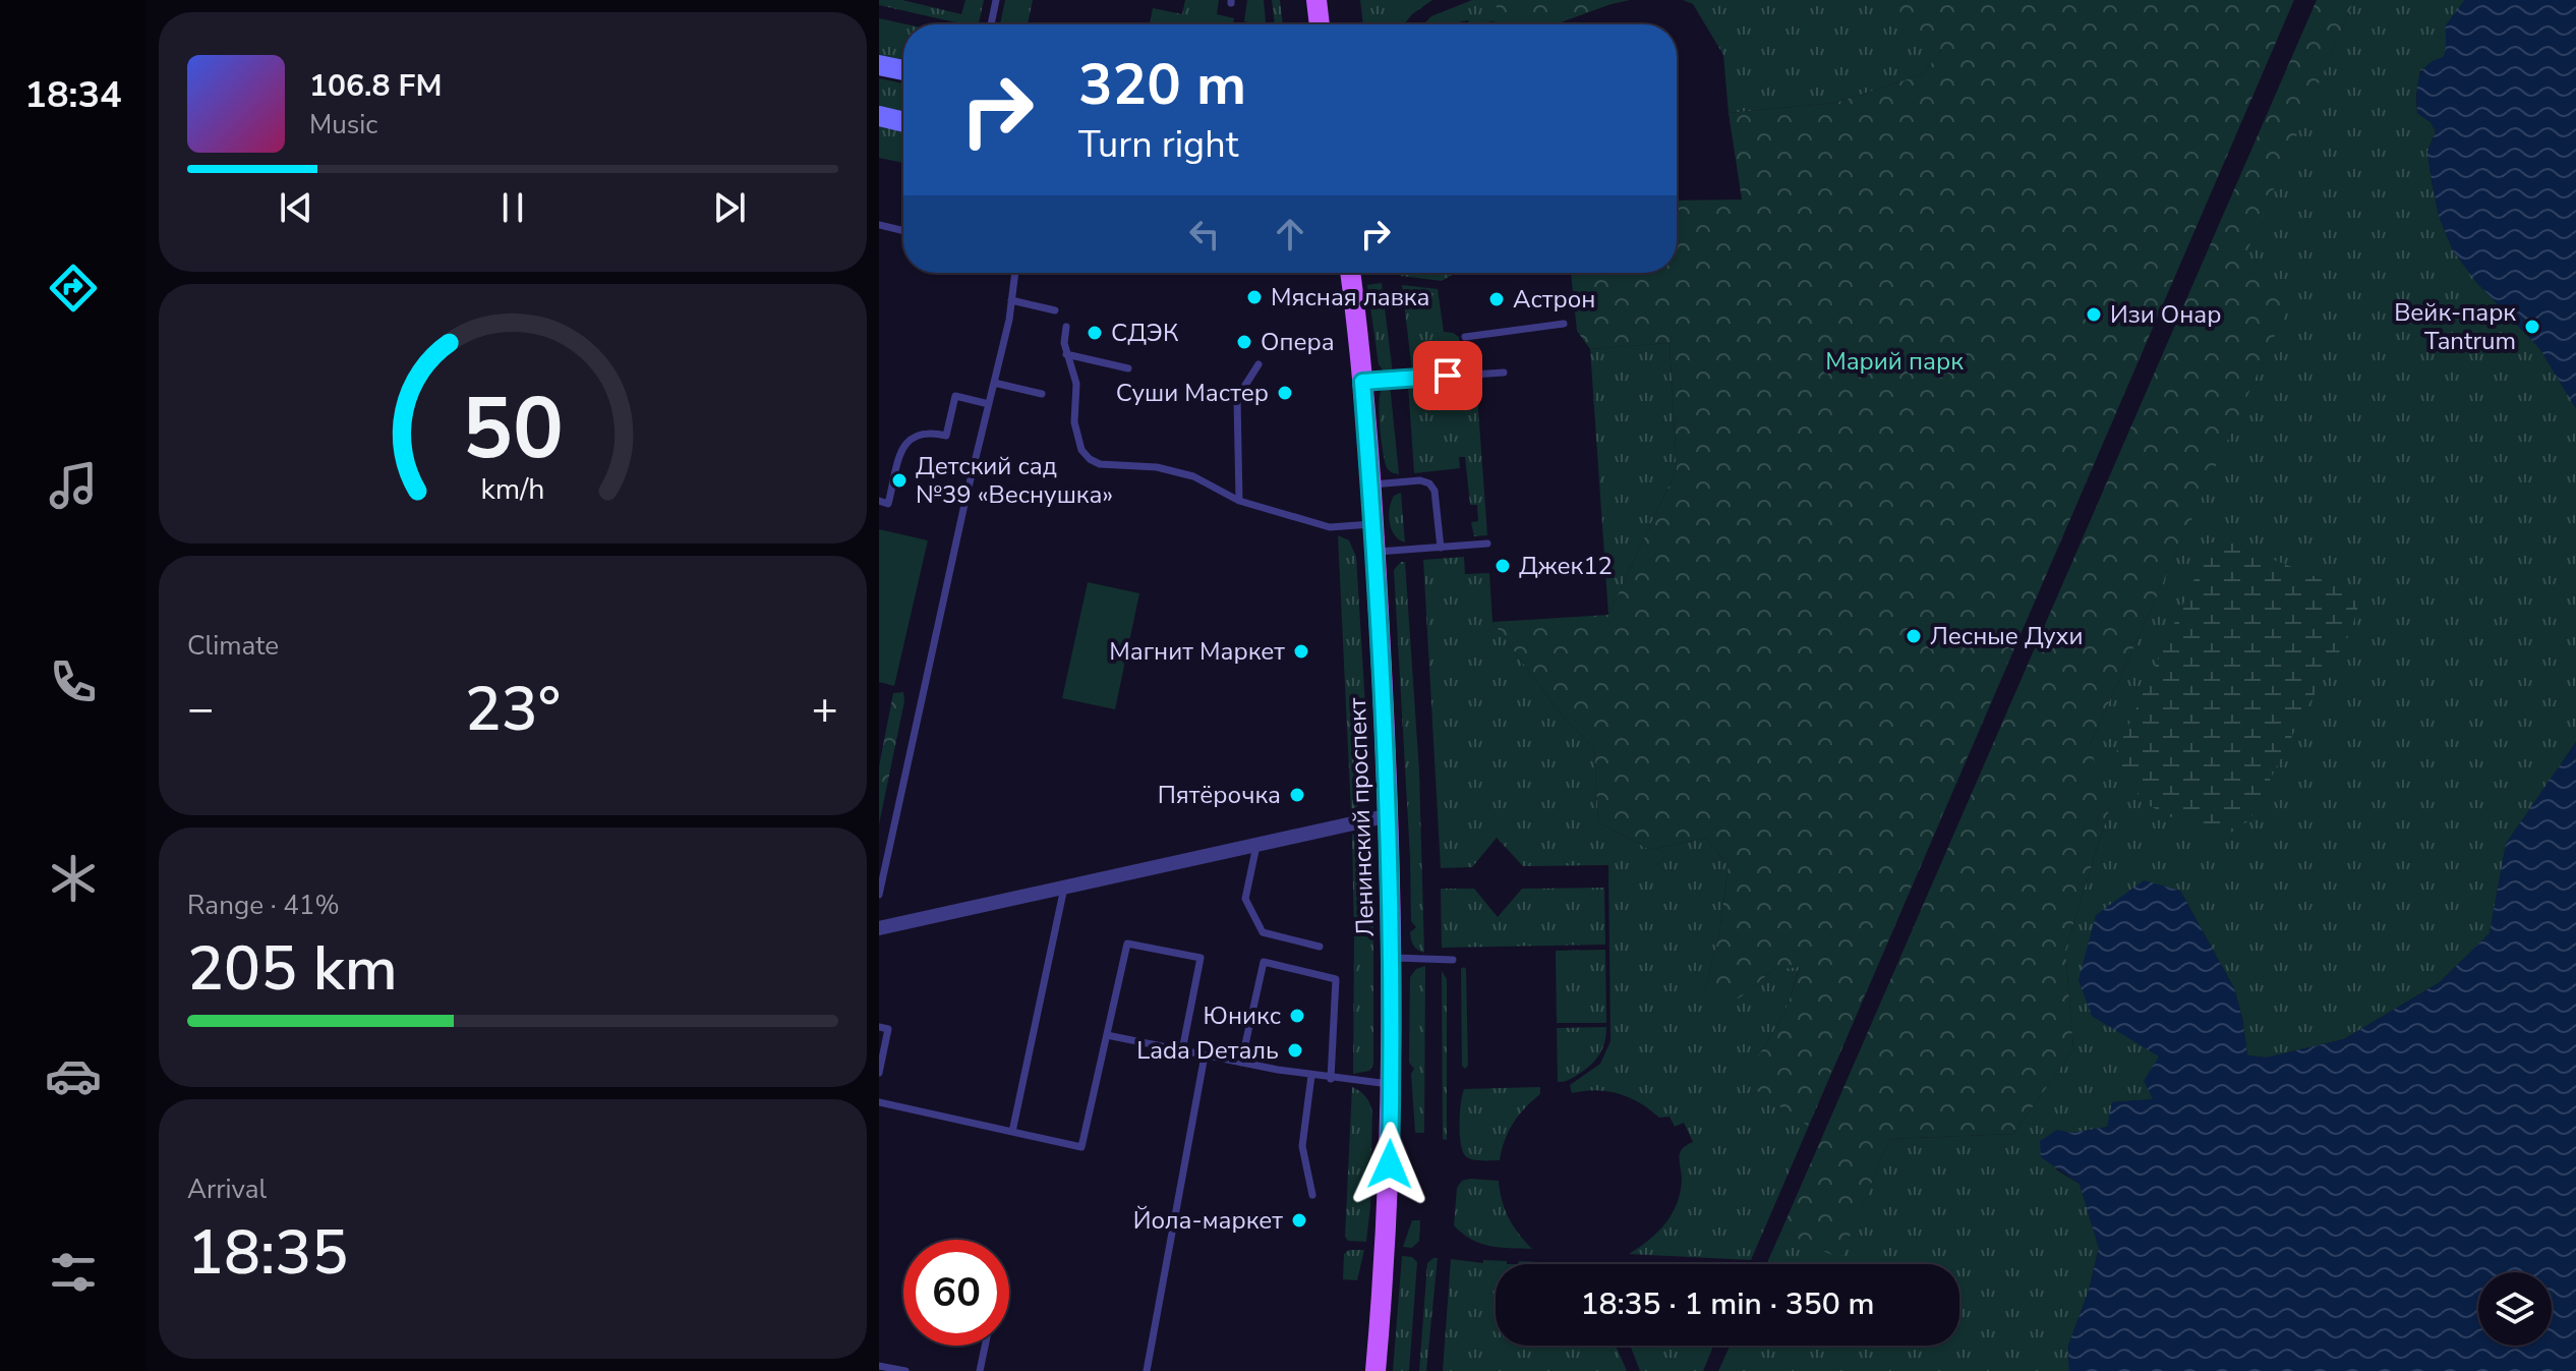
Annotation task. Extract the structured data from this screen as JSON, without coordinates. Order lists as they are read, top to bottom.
{
  "streets": {
    "main road": ["Ленинский проспект"]
  },
  "parks": ["Марий парк"],
  "places": [
    "Мясная лавка",
    "Астрон",
    "Изи Онар",
    "Вейк-парк Tantrum",
    "СДЭК",
    "Опера",
    "Суши Мастер",
    "Детский сад №39 «Веснушка»",
    "Джек12",
    "Лесные Духи",
    "Магнит Маркет",
    "Пятёрочка",
    "Юникс",
    "Lada Dеталь",
    "Йола-маркет"
  ],
  "page": {
    "tabs": "18:34",
    "turn": ["320 m", "Turn right"],
    "song": ["106.8 FM", "Music"],
    "tile": [
      "Climate",
      ["Range · 41%", "205 km"],
      ["Arrival", "18:35"]
    ],
    "heat": ["−", "23°", "+"],
    "limit": "60",
    "trip": "18:35 · 1 min · 350 m",
    "gauge": ["50", "km/h"]
  }
}
